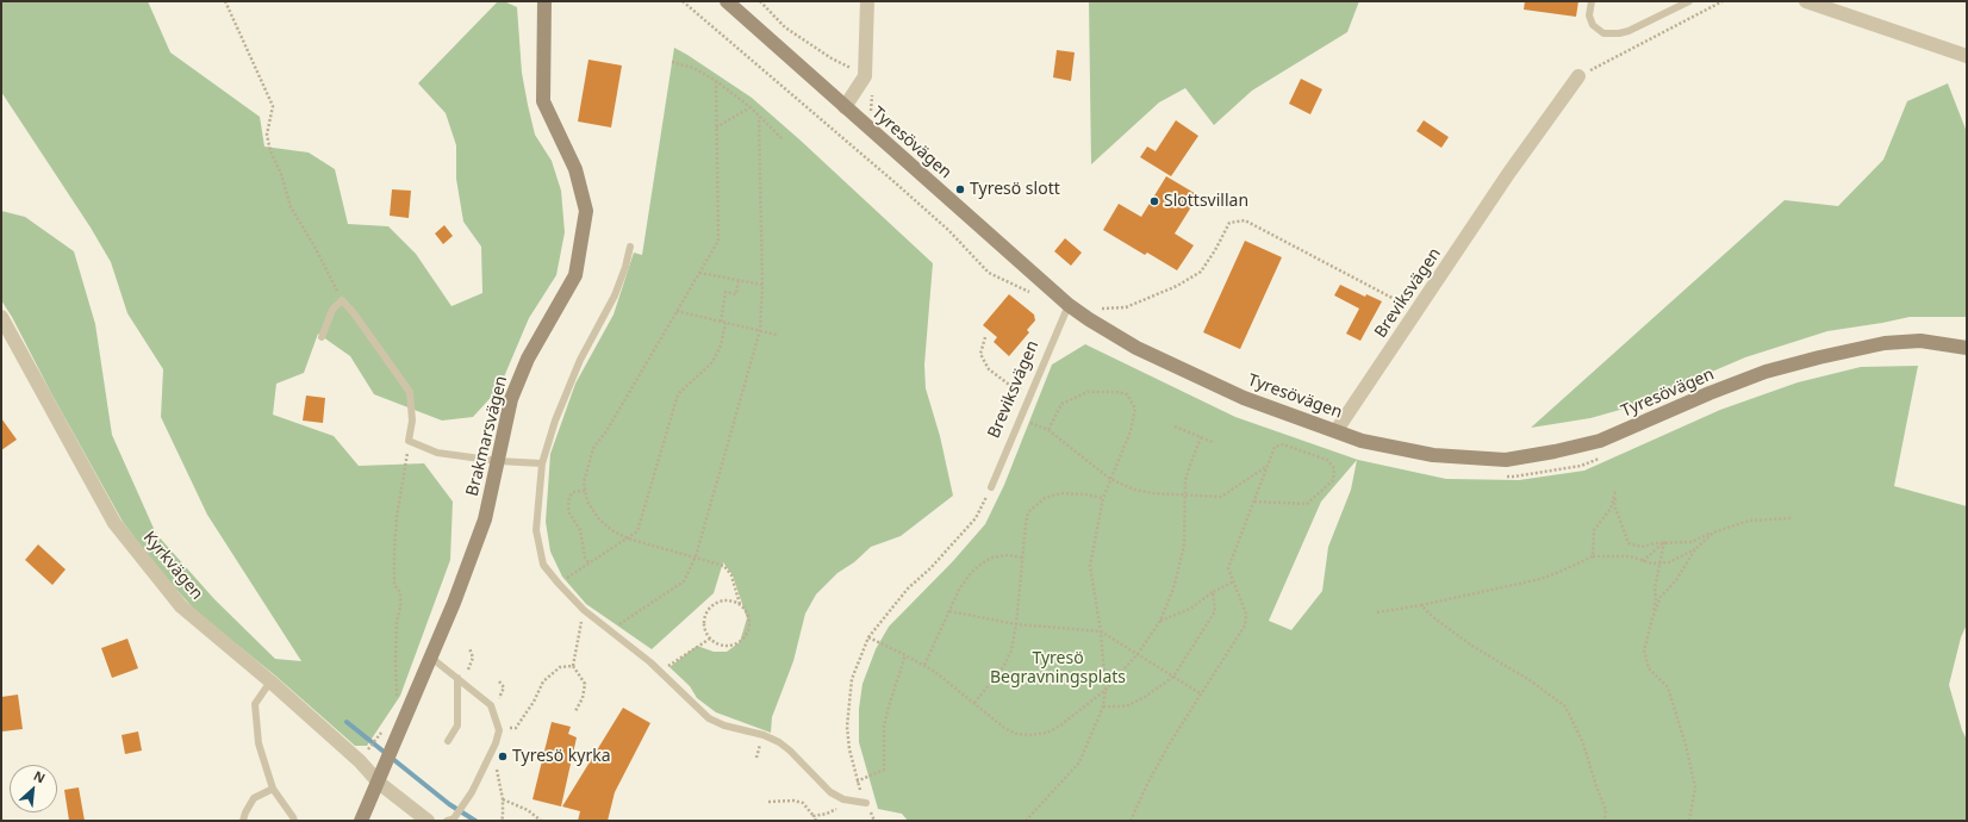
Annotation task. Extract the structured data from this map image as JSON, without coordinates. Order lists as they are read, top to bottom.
{
  "streets": {
    "main road": ["Tyresövägen", "Brakmarsvägen"],
    "street": ["Breviksvägen", "Kyrkvägen"]
  },
  "crossings": [
    ["Tyresövägen", "Breviksvägen"],
    ["Brakmarsvägen", "Kyrkvägen"]
  ],
  "parks": ["Tyresö Begravningsplats"],
  "places": ["Tyresö slott", "Slottsvillan", "Tyresö kyrka"],
  "north": "top right"
}
